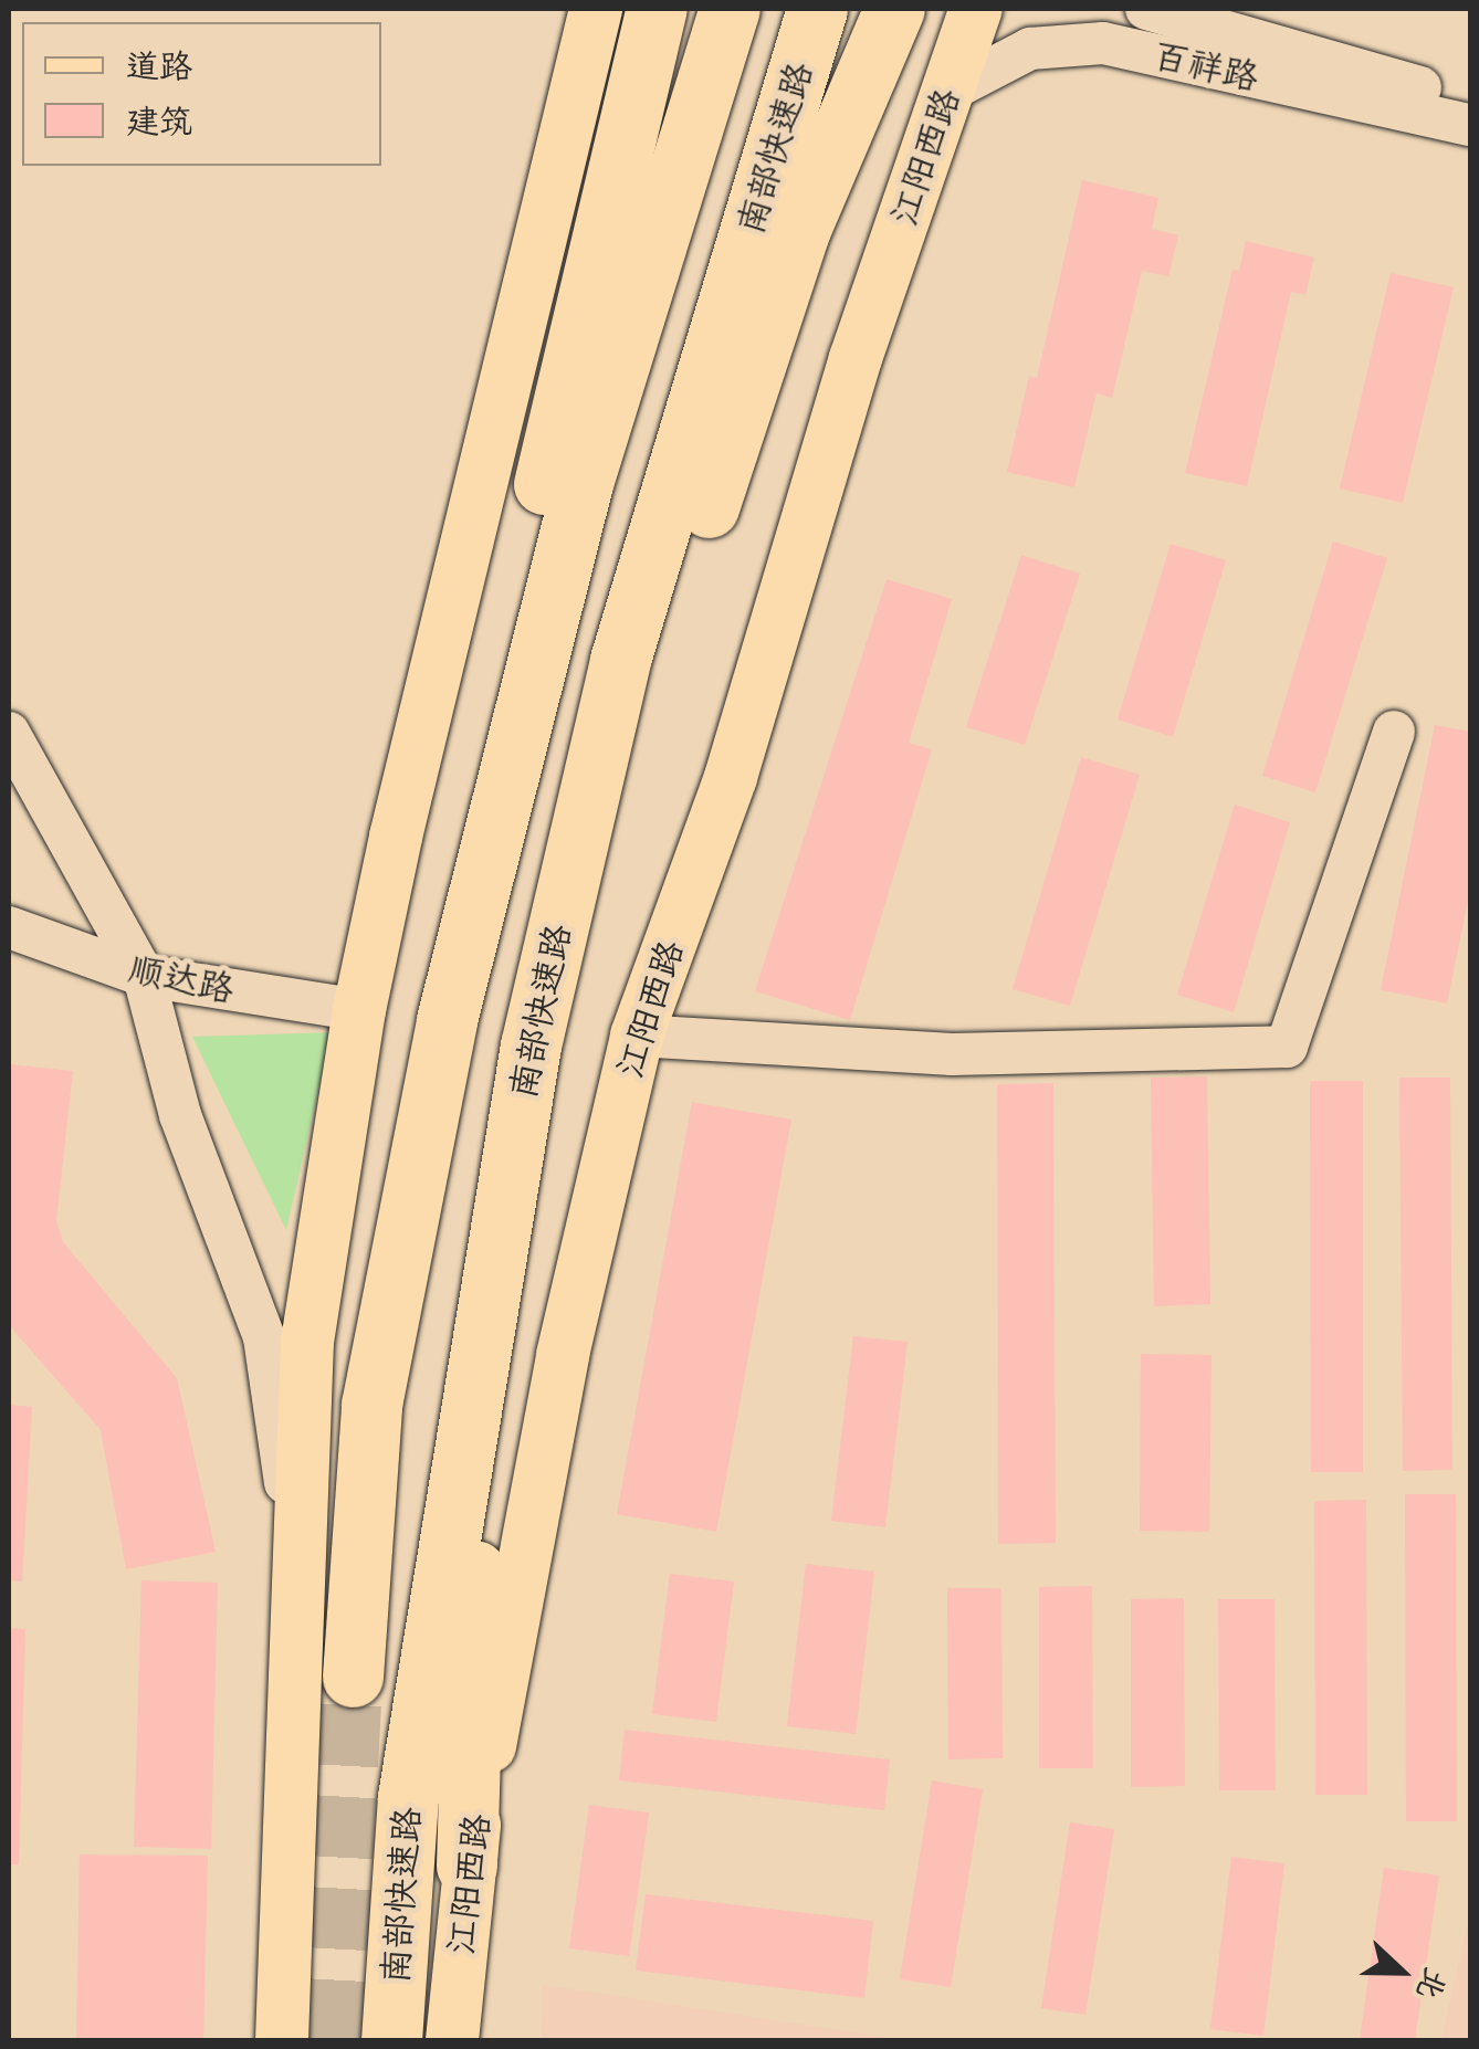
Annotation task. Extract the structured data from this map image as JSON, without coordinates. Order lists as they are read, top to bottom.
{
  "streets": {
    "highway": ["南部快速路"],
    "main road": ["江阳西路"],
    "street": ["百祥路", "顺达路"]
  },
  "crossings": [
    ["百祥路", "江阳西路"]
  ],
  "legend": ["道路", "建筑"],
  "north": "right"
}
